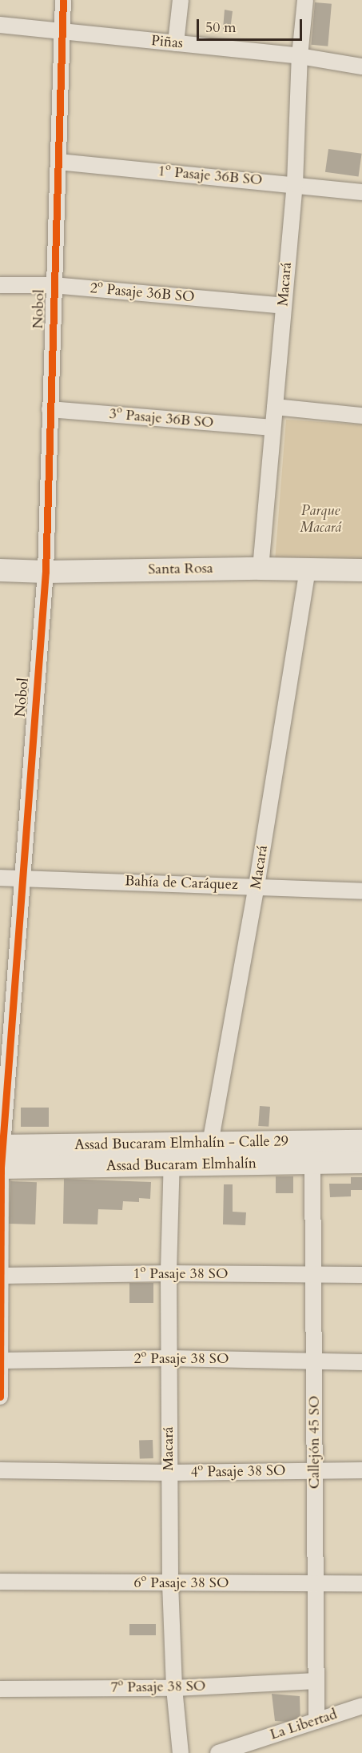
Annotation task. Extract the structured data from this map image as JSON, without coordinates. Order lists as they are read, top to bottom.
{
  "streets": {
    "main road": ["Santa Rosa", "Assad Bucaram Elmhalín - Calle 29", "Assad Bucaram Elmhalín"],
    "street": [
      "Piñas",
      "1º Pasaje 36B SO",
      "Macará",
      "2º Pasaje 36B SO",
      "Nobol",
      "3º Pasaje 36B SO",
      "Bahía de Caráquez",
      "1º Pasaje 38 SO",
      "2º Pasaje 38 SO",
      "Callejón 45 SO",
      "4º Pasaje 38 SO",
      "6º Pasaje 38 SO",
      "7º Pasaje 38 SO",
      "La Libertad"
    ]
  },
  "crossings": [
    ["Piñas", "Macará"],
    ["Piñas", "Nobol"],
    ["1º Pasaje 36B SO", "Macará"],
    ["1º Pasaje 36B SO", "Nobol"],
    ["Macará", "2º Pasaje 36B SO"],
    ["Macará", "3º Pasaje 36B SO"],
    ["Macará", "Santa Rosa"],
    ["Macará", "Bahía de Caráquez"],
    ["Macará", "Assad Bucaram Elmhalín - Calle 29"],
    ["Macará", "Assad Bucaram Elmhalín"],
    ["Macará", "1º Pasaje 38 SO"],
    ["Macará", "2º Pasaje 38 SO"],
    ["Macará", "4º Pasaje 38 SO"],
    ["Macará", "6º Pasaje 38 SO"],
    ["Macará", "7º Pasaje 38 SO"],
    ["2º Pasaje 36B SO", "Nobol"],
    ["Nobol", "3º Pasaje 36B SO"],
    ["Nobol", "Santa Rosa"],
    ["Nobol", "Bahía de Caráquez"],
    ["Nobol", "Assad Bucaram Elmhalín"],
    ["Nobol", "1º Pasaje 38 SO"],
    ["Nobol", "2º Pasaje 38 SO"],
    ["Assad Bucaram Elmhalín - Calle 29", "Assad Bucaram Elmhalín"],
    ["Assad Bucaram Elmhalín", "Callejón 45 SO"],
    ["1º Pasaje 38 SO", "Callejón 45 SO"],
    ["2º Pasaje 38 SO", "Callejón 45 SO"],
    ["Callejón 45 SO", "4º Pasaje 38 SO"],
    ["Callejón 45 SO", "6º Pasaje 38 SO"],
    ["Callejón 45 SO", "7º Pasaje 38 SO"],
    ["Callejón 45 SO", "La Libertad"]
  ],
  "parks": ["Parque Macará"],
  "scale_bar": "50 m"
}
